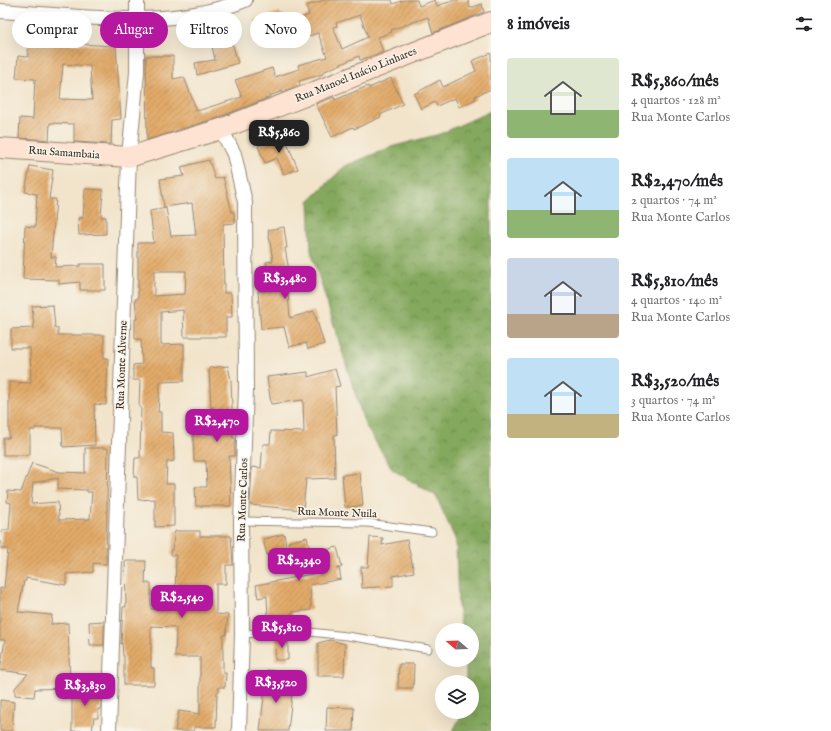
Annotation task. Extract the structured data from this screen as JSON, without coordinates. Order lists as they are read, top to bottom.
{
  "streets": {
    "main road": ["Rua Manoel Inácio Linhares", "Rua Samambaia"],
    "street": ["Rua Monte Alverne", "Rua Monte Carlos"],
    "lane": ["Rua Monte Nuila"]
  },
  "crossings": [
    ["Rua Manoel Inácio Linhares", "Rua Samambaia"],
    ["Rua Manoel Inácio Linhares", "Rua Monte Alverne"],
    ["Rua Manoel Inácio Linhares", "Rua Monte Carlos"],
    ["Rua Samambaia", "Rua Monte Alverne"],
    ["Rua Monte Carlos", "Rua Monte Nuila"]
  ],
  "north": "left",
  "page": {
    "heading": "8 imóveis",
    "chip": [
      "Comprar",
      "Alugar",
      "Filtros",
      "Novo"
    ],
    "list": [
      {
        "name": "R$5,860/mês",
        "note": "4 quartos · 128 m² · Rua Monte Carlos"
      },
      {
        "name": "R$2,470/mês",
        "note": "2 quartos · 74 m² · Rua Monte Carlos"
      },
      {
        "name": "R$5,810/mês",
        "note": "4 quartos · 140 m² · Rua Monte Carlos"
      },
      {
        "name": "R$3,520/mês",
        "note": "3 quartos · 74 m² · Rua Monte Carlos"
      }
    ],
    "price": [
      "R$5,860",
      "R$3,480",
      "R$2,470",
      "R$2,340",
      "R$2,540",
      "R$5,810",
      "R$3,520",
      "R$3,830"
    ]
  }
}
